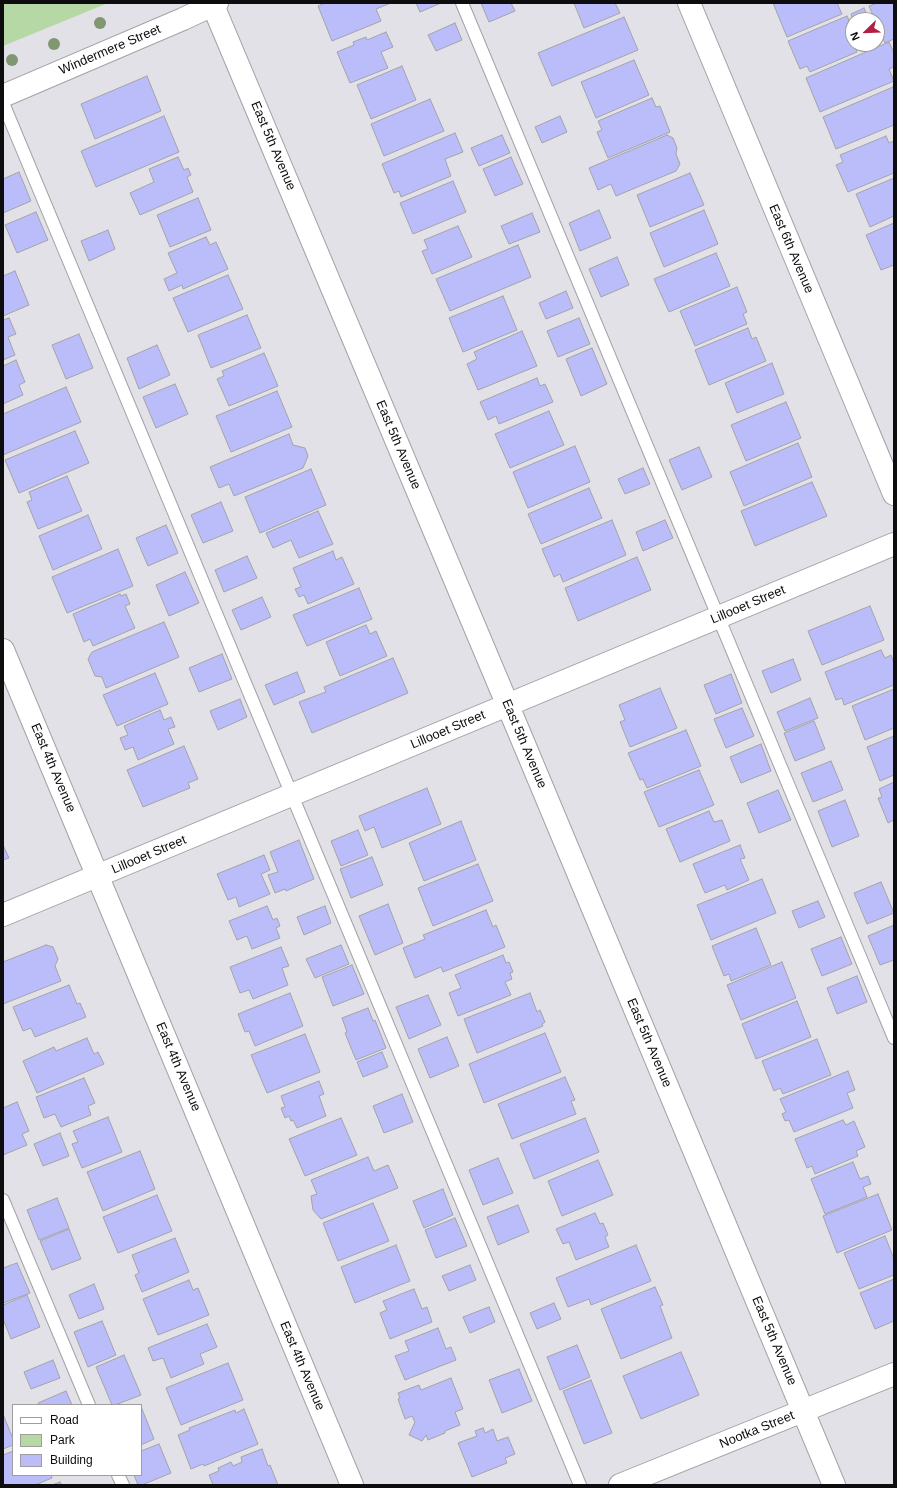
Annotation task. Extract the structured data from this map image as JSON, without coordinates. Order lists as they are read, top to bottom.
{
  "streets": {
    "street": [
      "Windermere Street",
      "East 5th Avenue",
      "East 6th Avenue",
      "Lillooet Street",
      "East 4th Avenue",
      "Nootka Street"
    ]
  },
  "crossings": [
    ["Windermere Street", "East 5th Avenue"],
    ["East 5th Avenue", "Lillooet Street"],
    ["East 5th Avenue", "Nootka Street"],
    ["Lillooet Street", "East 4th Avenue"]
  ],
  "legend": ["Road", "Park", "Building"],
  "north": "bottom left"
}
